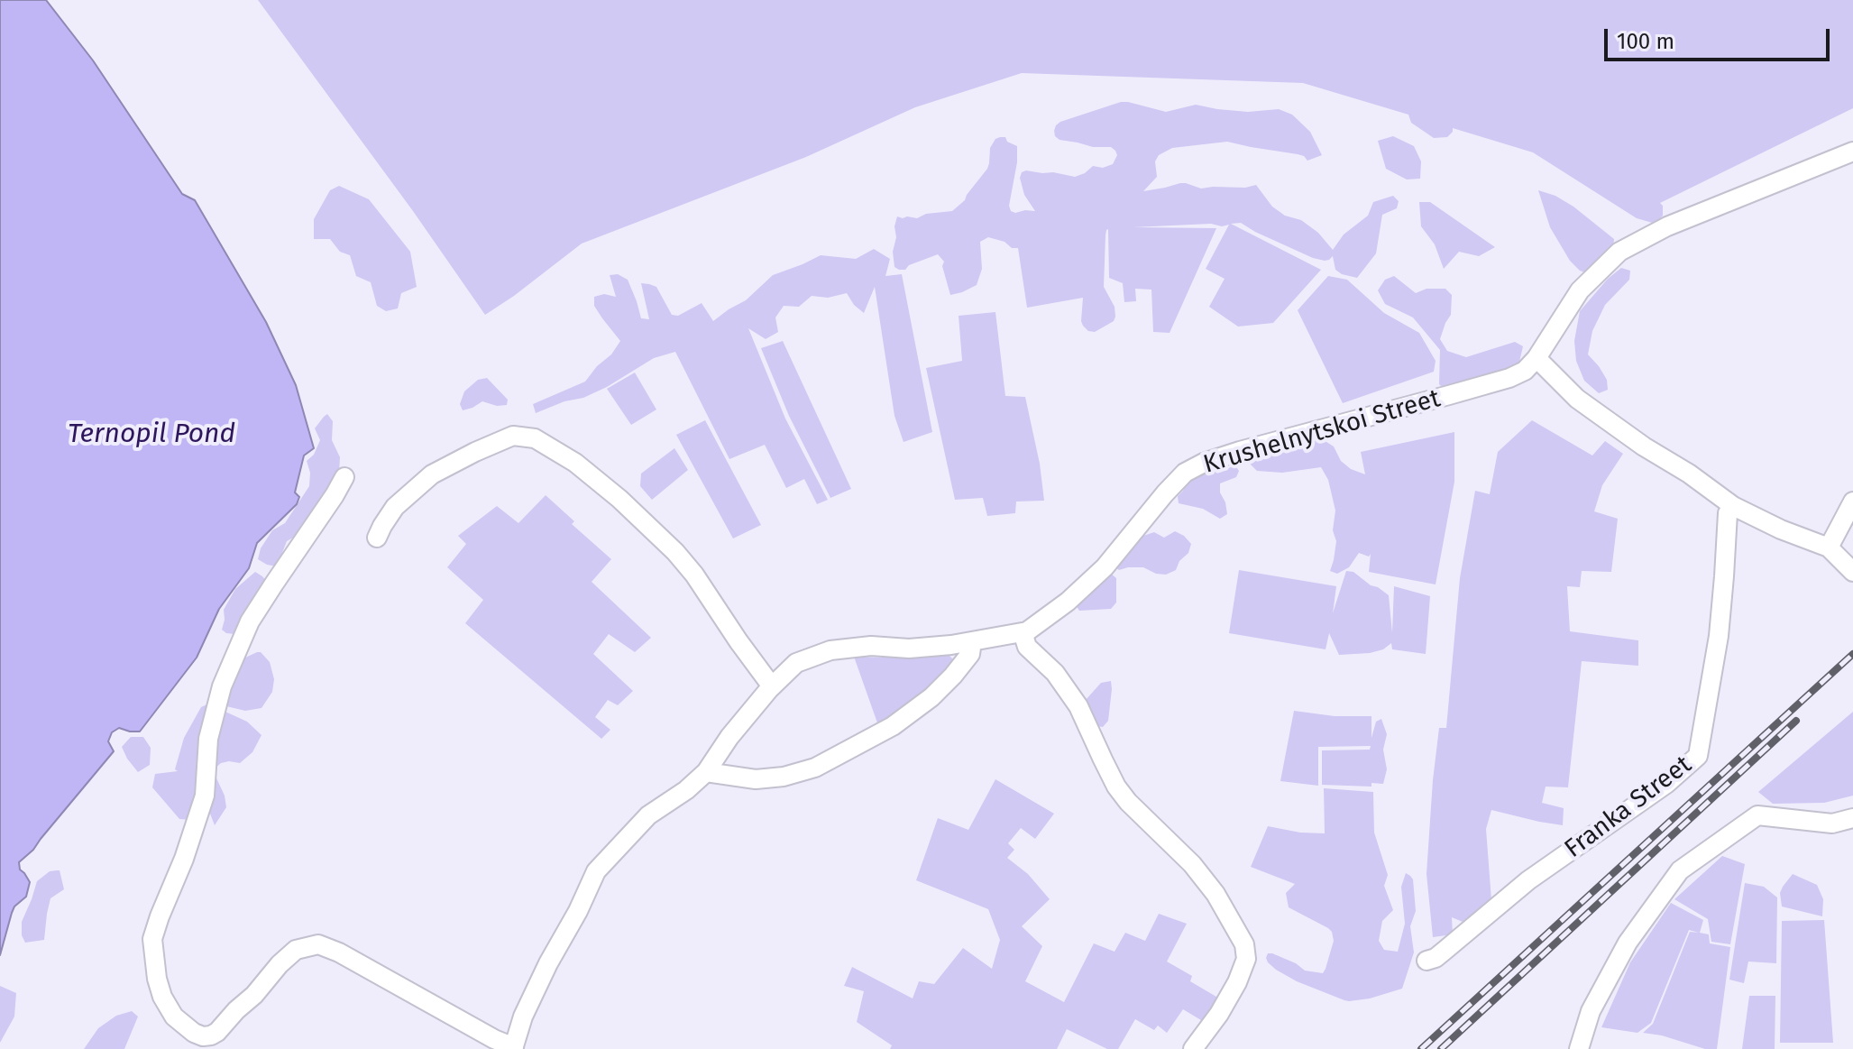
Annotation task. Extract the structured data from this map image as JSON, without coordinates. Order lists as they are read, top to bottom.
{
  "streets": {
    "street": ["Krushelnytskoi Street", "Franka Street"]
  },
  "water": ["Ternopil Pond"],
  "scale_bar": "100 m"
}
